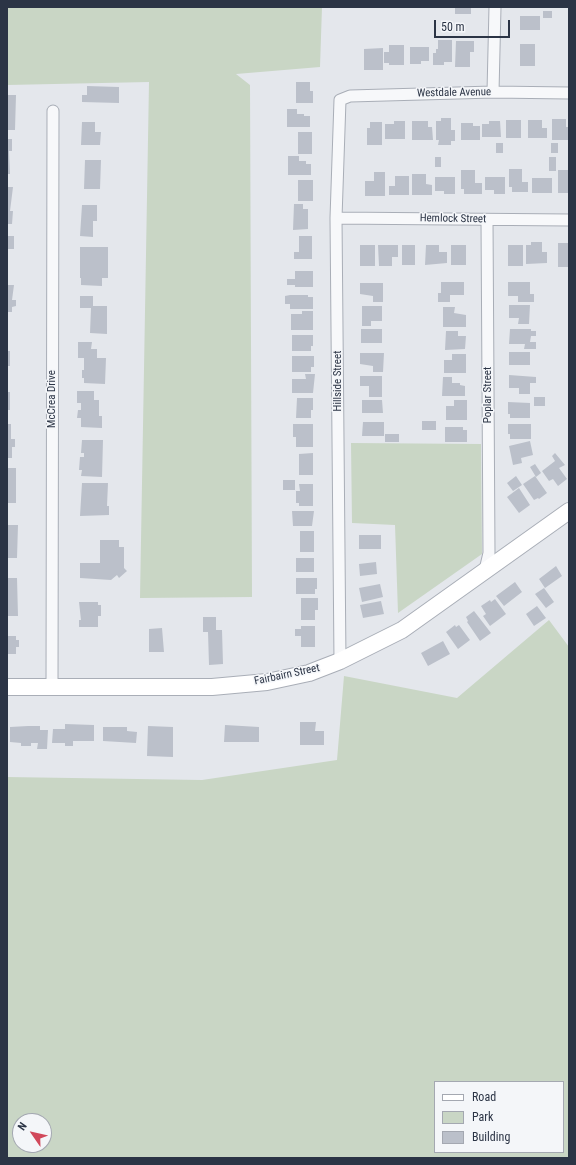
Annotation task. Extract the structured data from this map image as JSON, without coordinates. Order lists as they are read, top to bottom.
{
  "streets": {
    "main road": ["Fairbairn Street"],
    "street": [
      "Westdale Avenue",
      "Hemlock Street",
      "Hillside Street",
      "Poplar Street",
      "McCrea Drive"
    ]
  },
  "crossings": [
    ["Westdale Avenue", "Hillside Street"],
    ["Hemlock Street", "Hillside Street"],
    ["Hemlock Street", "Poplar Street"],
    ["Hillside Street", "Fairbairn Street"],
    ["Poplar Street", "Fairbairn Street"],
    ["McCrea Drive", "Fairbairn Street"]
  ],
  "legend": ["Road", "Park", "Building"],
  "scale_bar": "50 m",
  "north": "top left"
}
